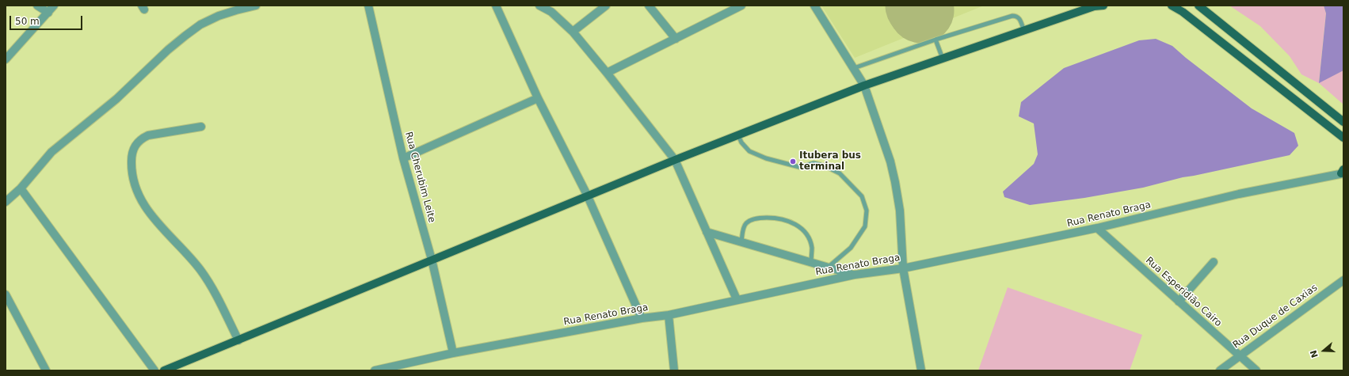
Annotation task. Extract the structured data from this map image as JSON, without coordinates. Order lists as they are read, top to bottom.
{
  "streets": {
    "street": [
      "Rua Cherubim Leite",
      "Rua Renato Braga",
      "Rua Esperidião Cairo",
      "Rua Duque de Caxias"
    ]
  },
  "crossings": [
    ["Rua Cherubim Leite", "Rua Renato Braga"],
    ["Rua Renato Braga", "Rua Esperidião Cairo"],
    ["Rua Esperidião Cairo", "Rua Duque de Caxias"]
  ],
  "places": ["Itubera bus terminal"],
  "scale_bar": "50 m",
  "north": "left"
}
